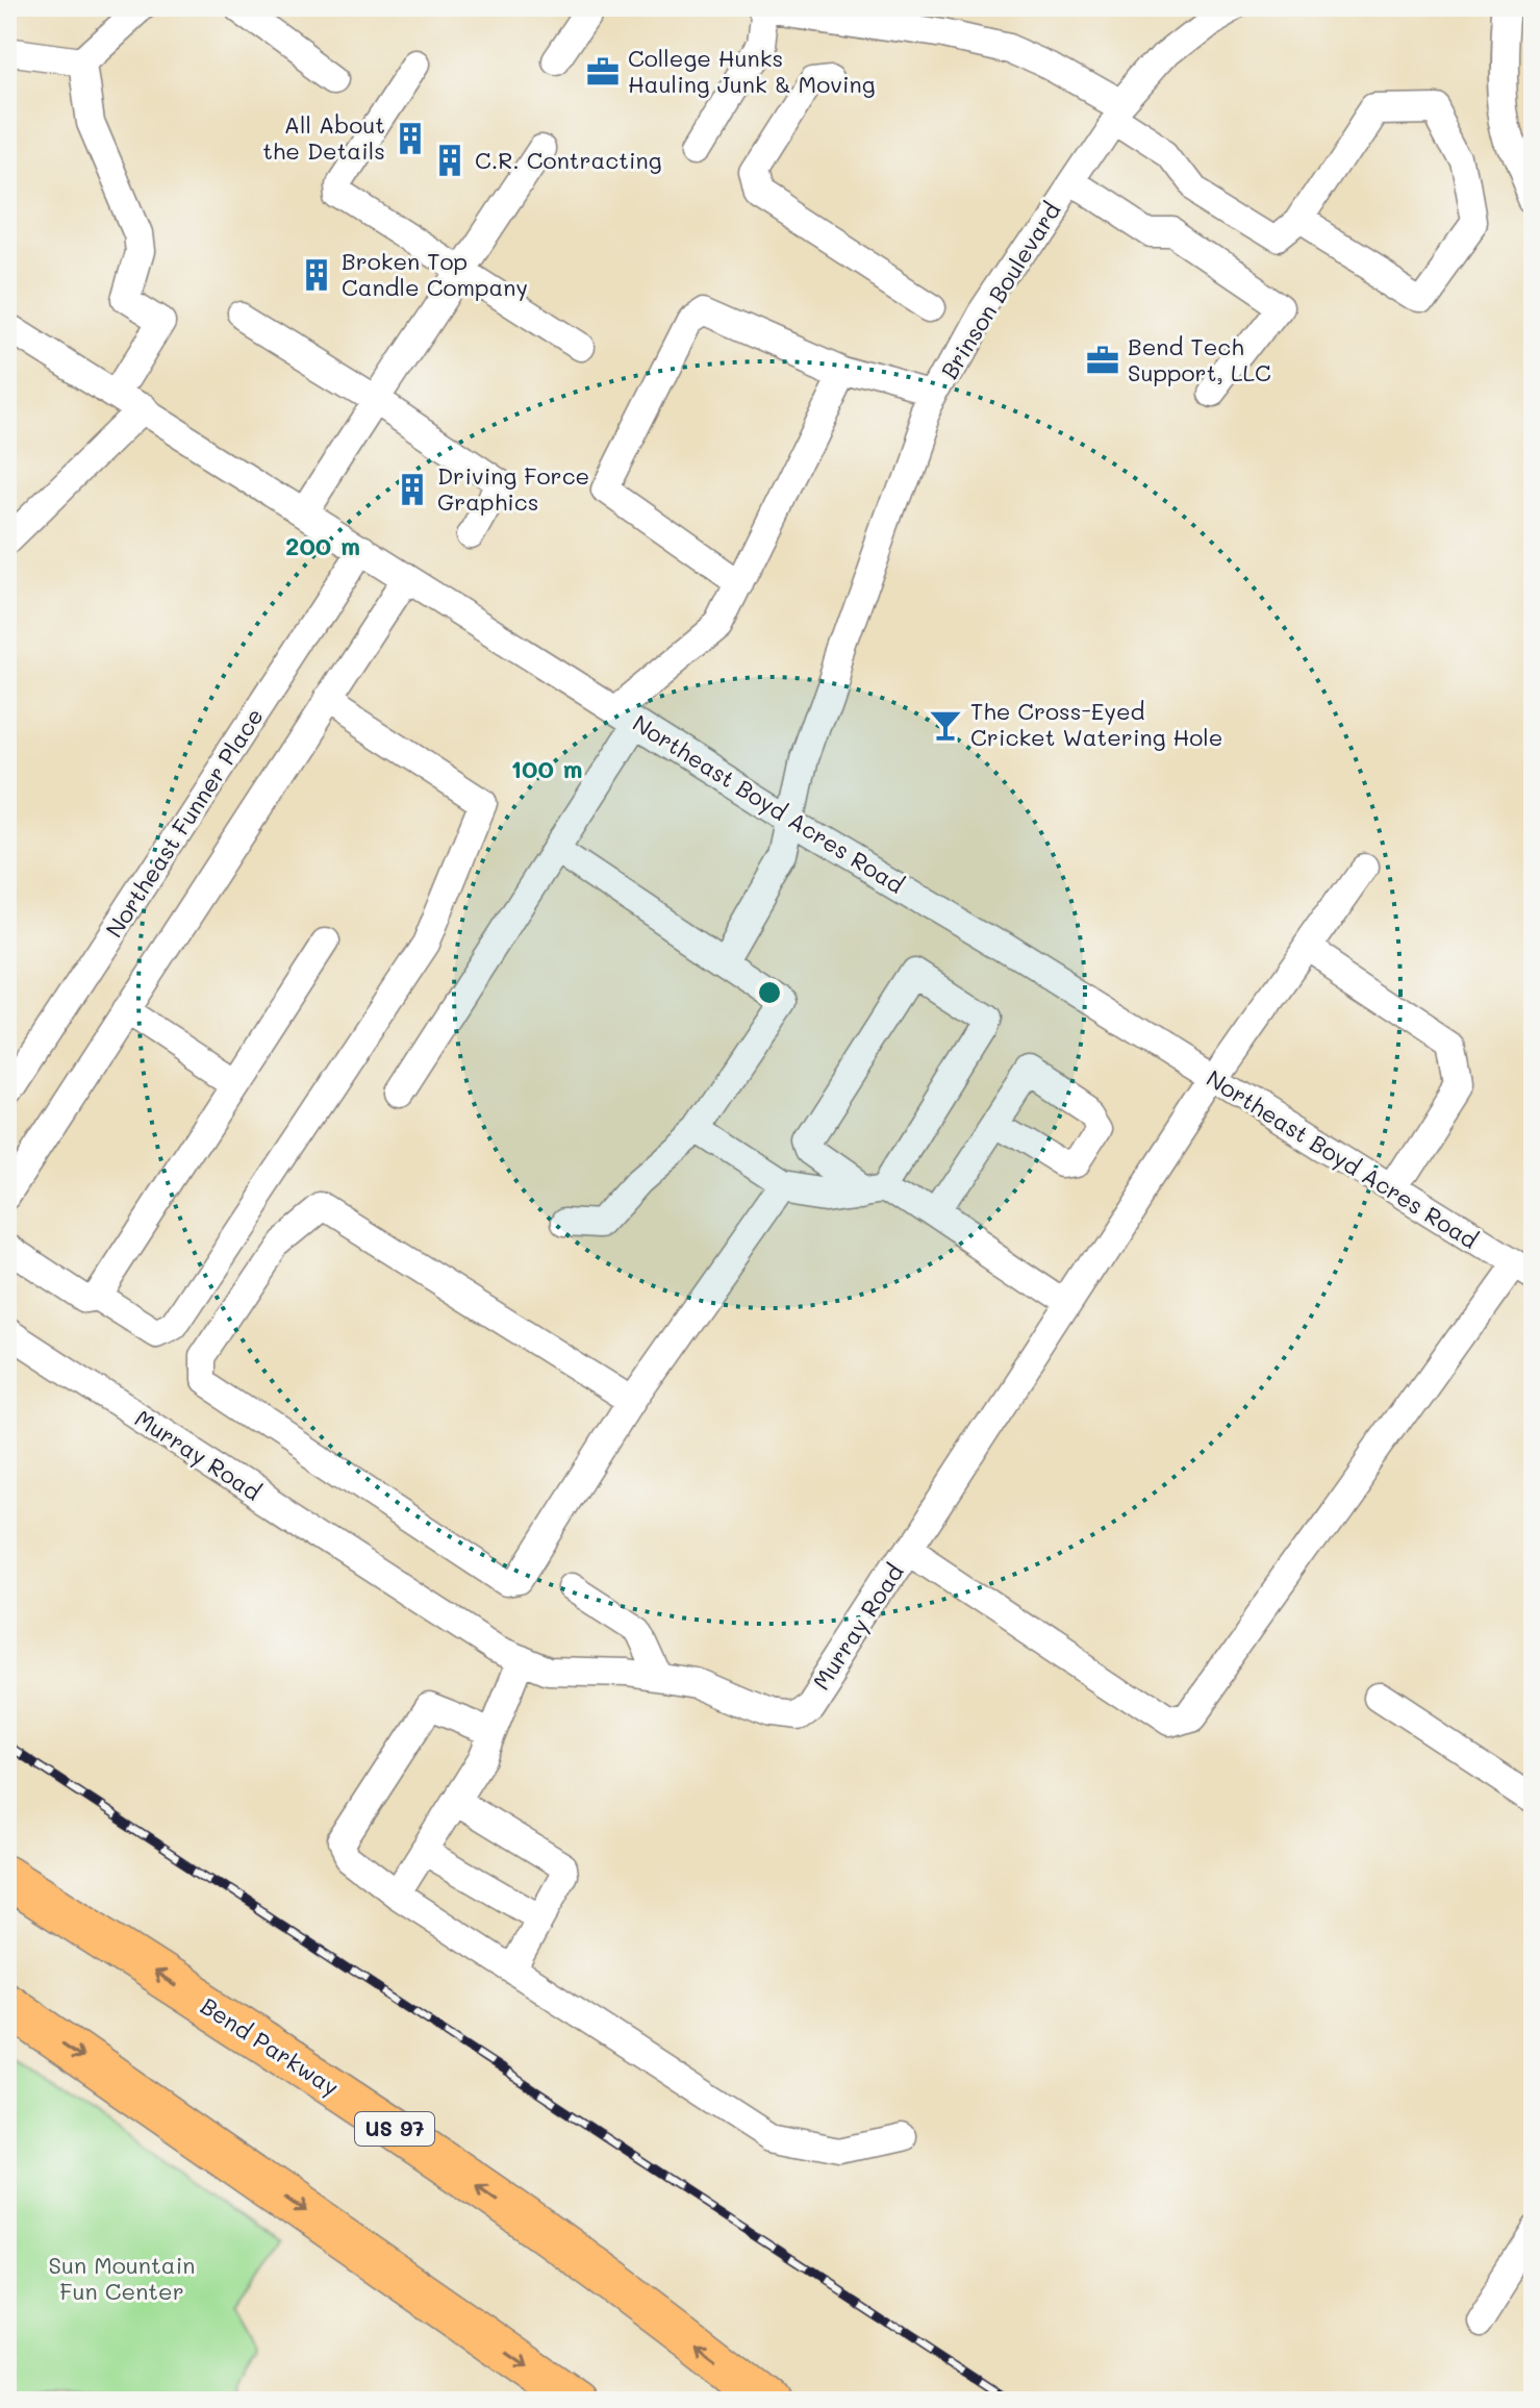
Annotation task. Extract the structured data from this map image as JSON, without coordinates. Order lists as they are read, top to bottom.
{
  "streets": {
    "highway": ["Bend Parkway", "US 97"],
    "street": [
      "Brinson Boulevard",
      "Northeast Boyd Acres Road",
      "Northeast Funner Place",
      "Murray Road"
    ]
  },
  "crossings": [
    ["Brinson Boulevard", "Northeast Boyd Acres Road"],
    ["Northeast Boyd Acres Road", "Northeast Funner Place"],
    ["Northeast Boyd Acres Road", "Murray Road"]
  ],
  "parks": ["Sun Mountain Fun Center"],
  "places": {
    "office": ["College Hunks Hauling Junk & Moving", "Bend Tech Support, LLC"],
    "building": [
      "All About the Details",
      "C.R. Contracting",
      "Broken Top Candle Company",
      "Driving Force Graphics"
    ],
    "bar": ["The Cross-Eyed Cricket Watering Hole"]
  },
  "rings": ["200 m", "100 m"]
}
